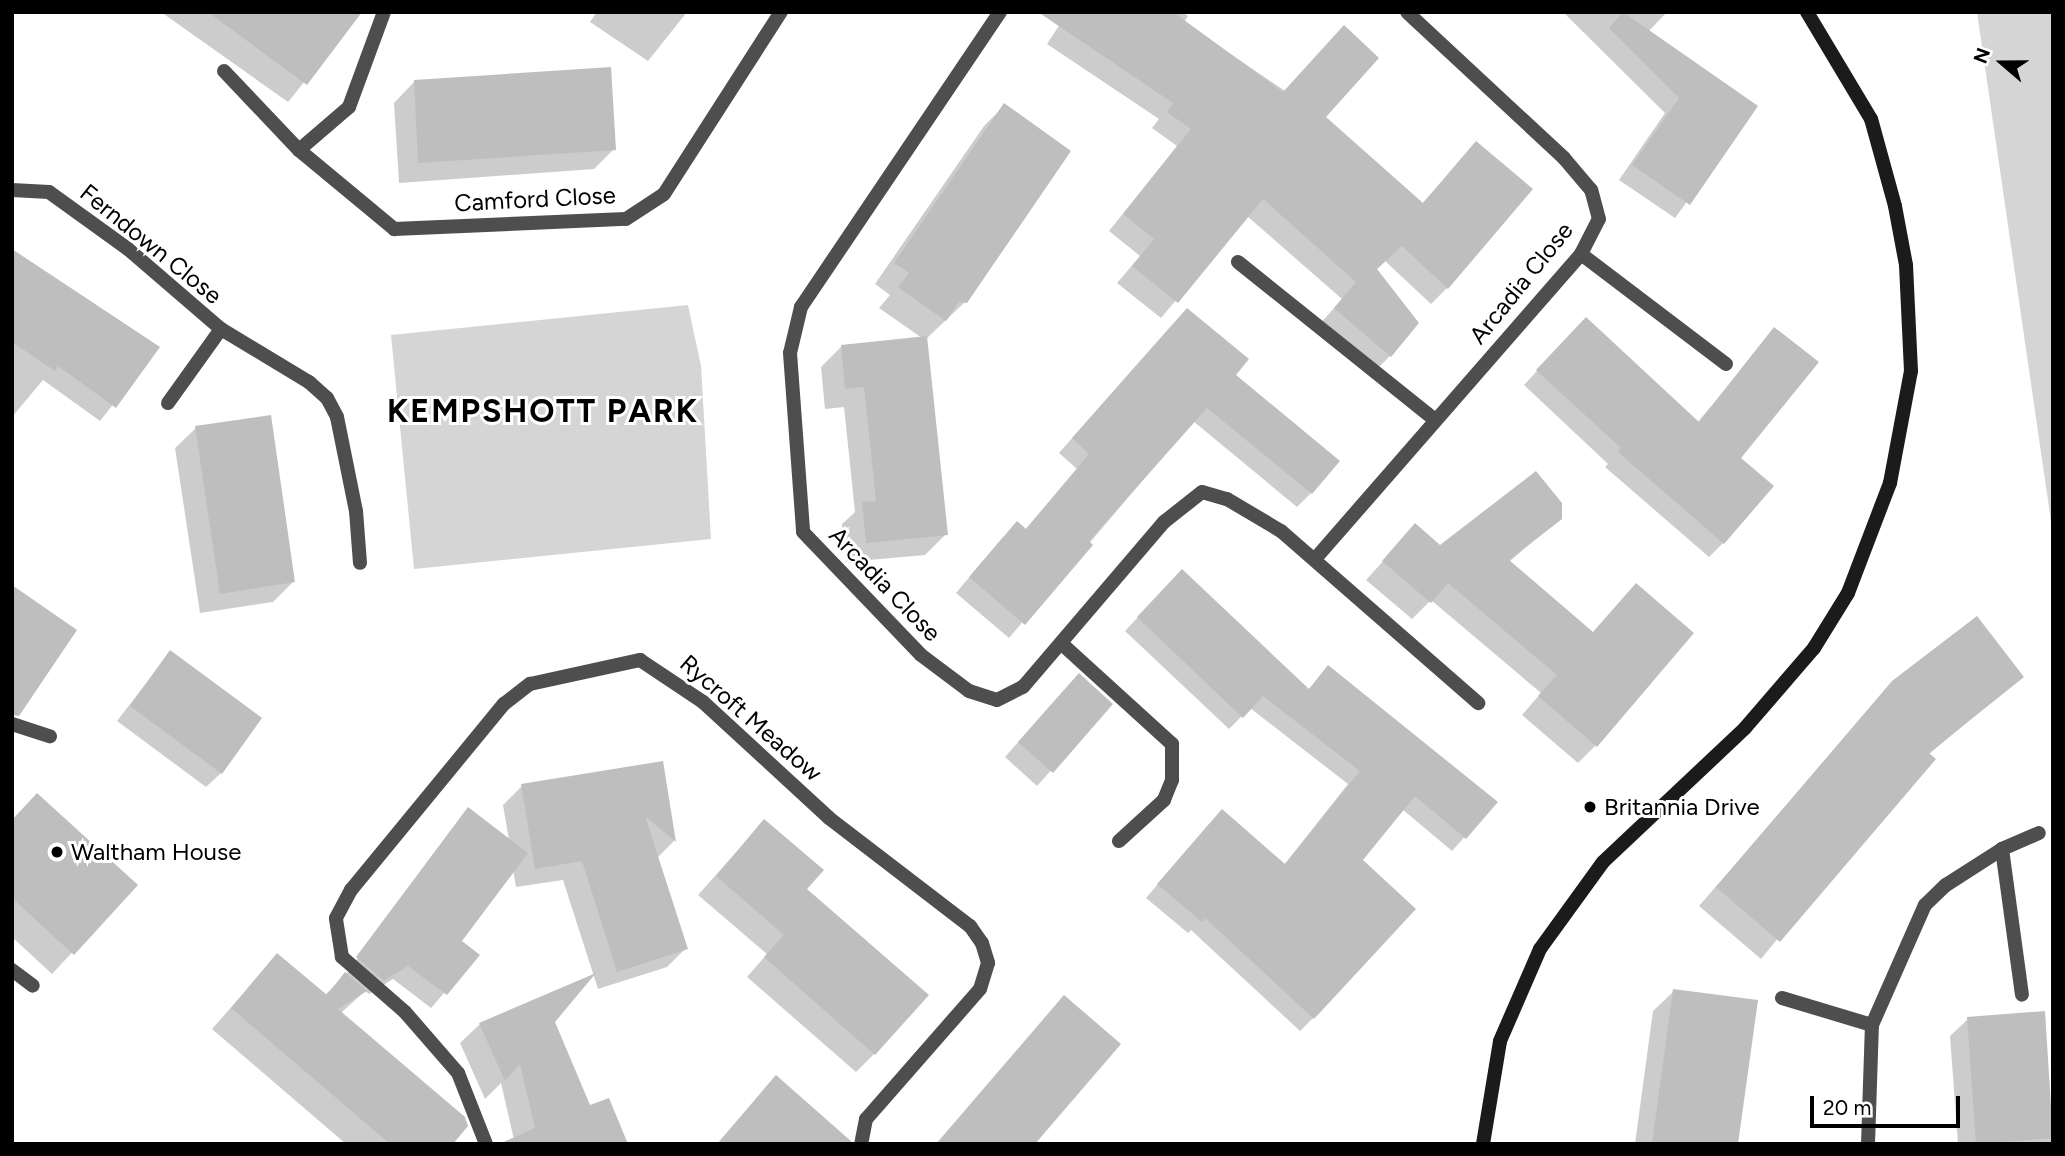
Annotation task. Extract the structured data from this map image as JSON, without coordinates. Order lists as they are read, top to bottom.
{
  "streets": {
    "street": [
      "Camford Close",
      "Ferndown Close",
      "Arcadia Close",
      "Rycroft Meadow"
    ]
  },
  "districts": ["KEMPSHOTT PARK"],
  "places": ["Britannia Drive", "Waltham House"],
  "scale_bar": "20 m",
  "north": "left"
}
